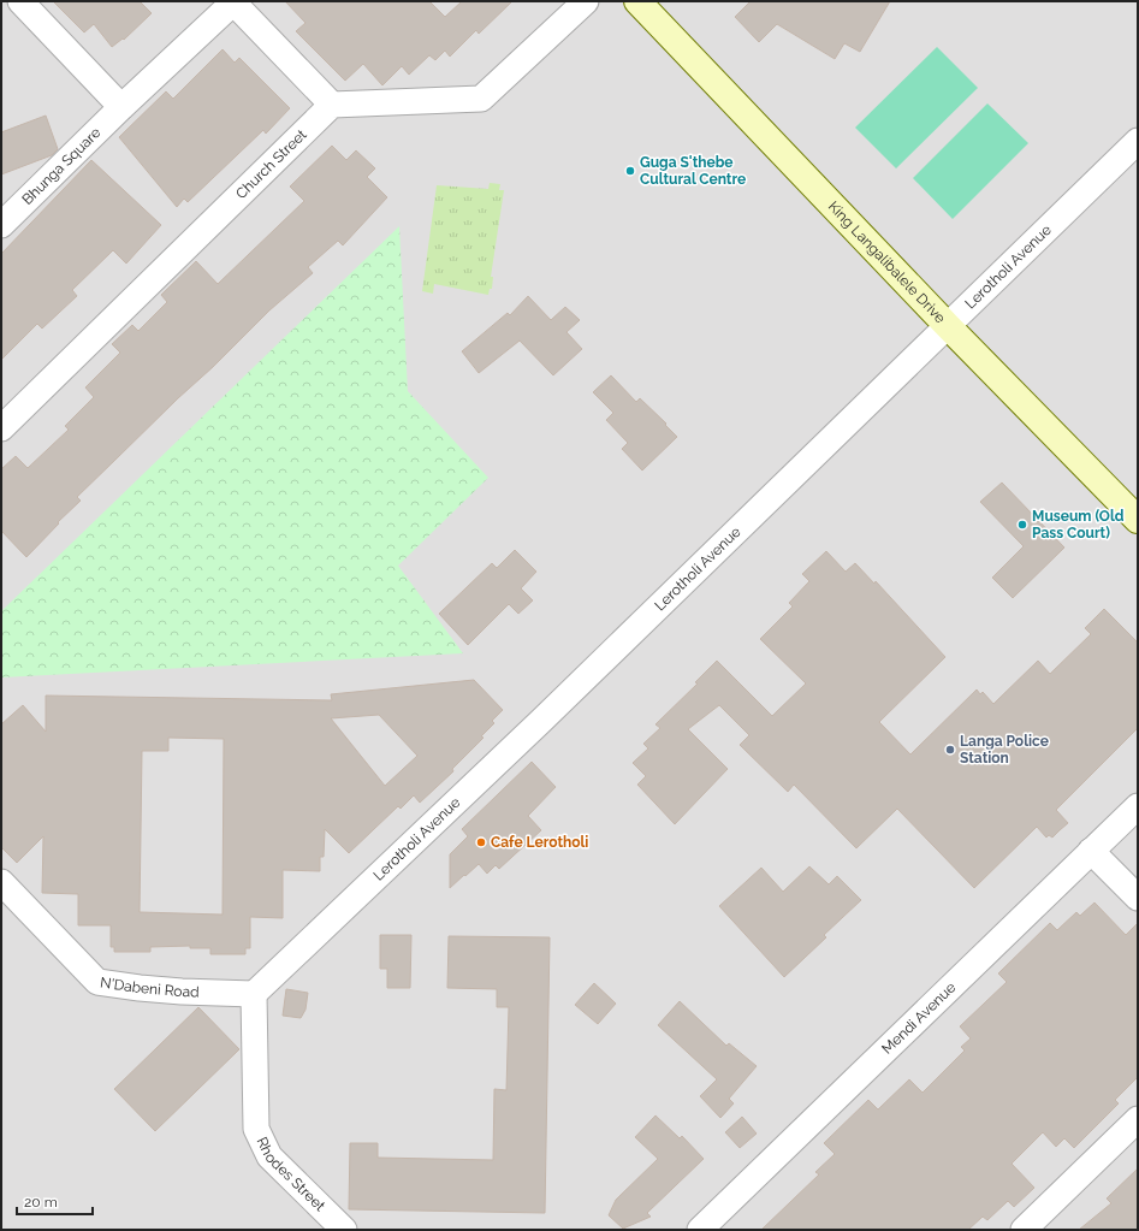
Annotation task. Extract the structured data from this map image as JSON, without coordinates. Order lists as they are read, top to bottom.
{
  "streets": {
    "street": [
      "Church Street",
      "Bhunga Square",
      "King Langalibalele Drive",
      "Lerotholi Avenue",
      "N'Dabeni Road",
      "Mendi Avenue",
      "Rhodes Street"
    ]
  },
  "crossings": [
    ["King Langalibalele Drive", "Lerotholi Avenue"],
    ["Lerotholi Avenue", "N'Dabeni Road"],
    ["Lerotholi Avenue", "Rhodes Street"],
    ["N'Dabeni Road", "Rhodes Street"]
  ],
  "places": [
    "Guga S'thebe Cultural Centre",
    "Museum (Old Pass Court)",
    "Langa Police Station",
    "Cafe Lerotholi"
  ],
  "scale_bar": "20 m"
}
